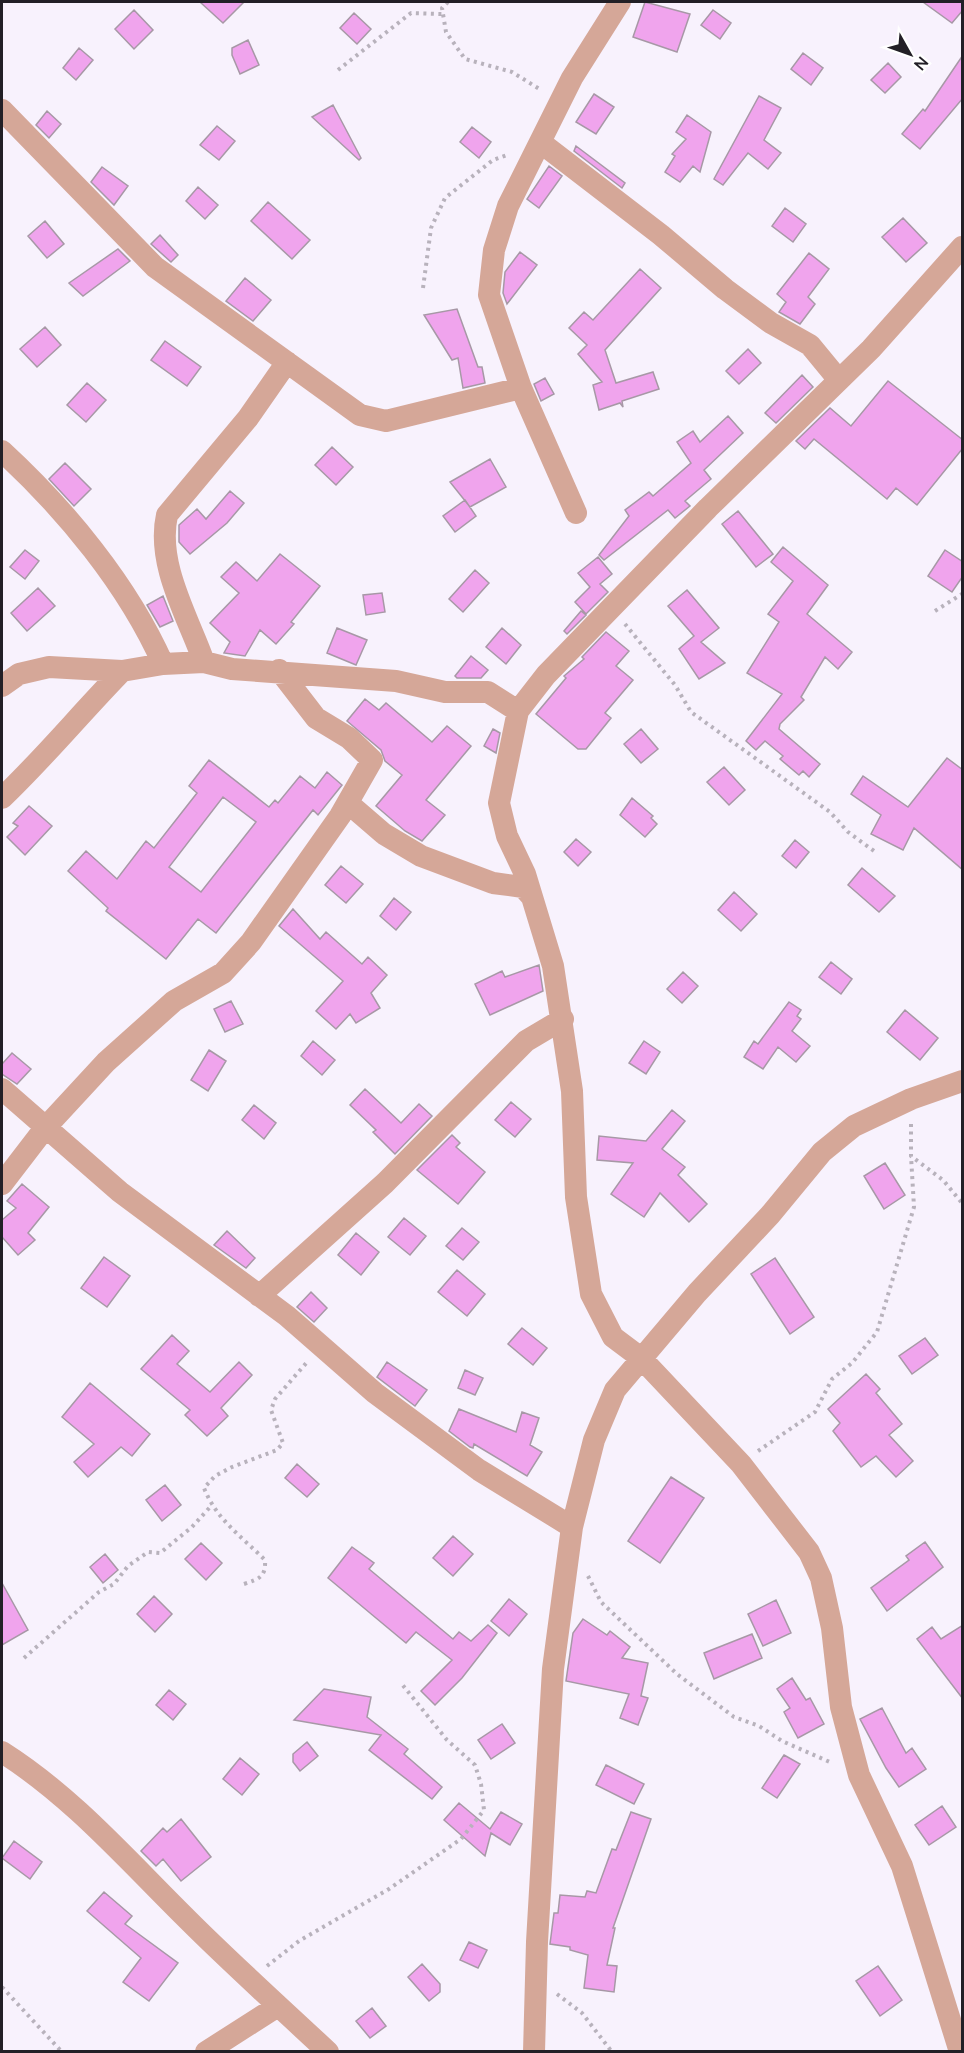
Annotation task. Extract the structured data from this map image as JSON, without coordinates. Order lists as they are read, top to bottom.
{
  "north": "bottom right"
}
